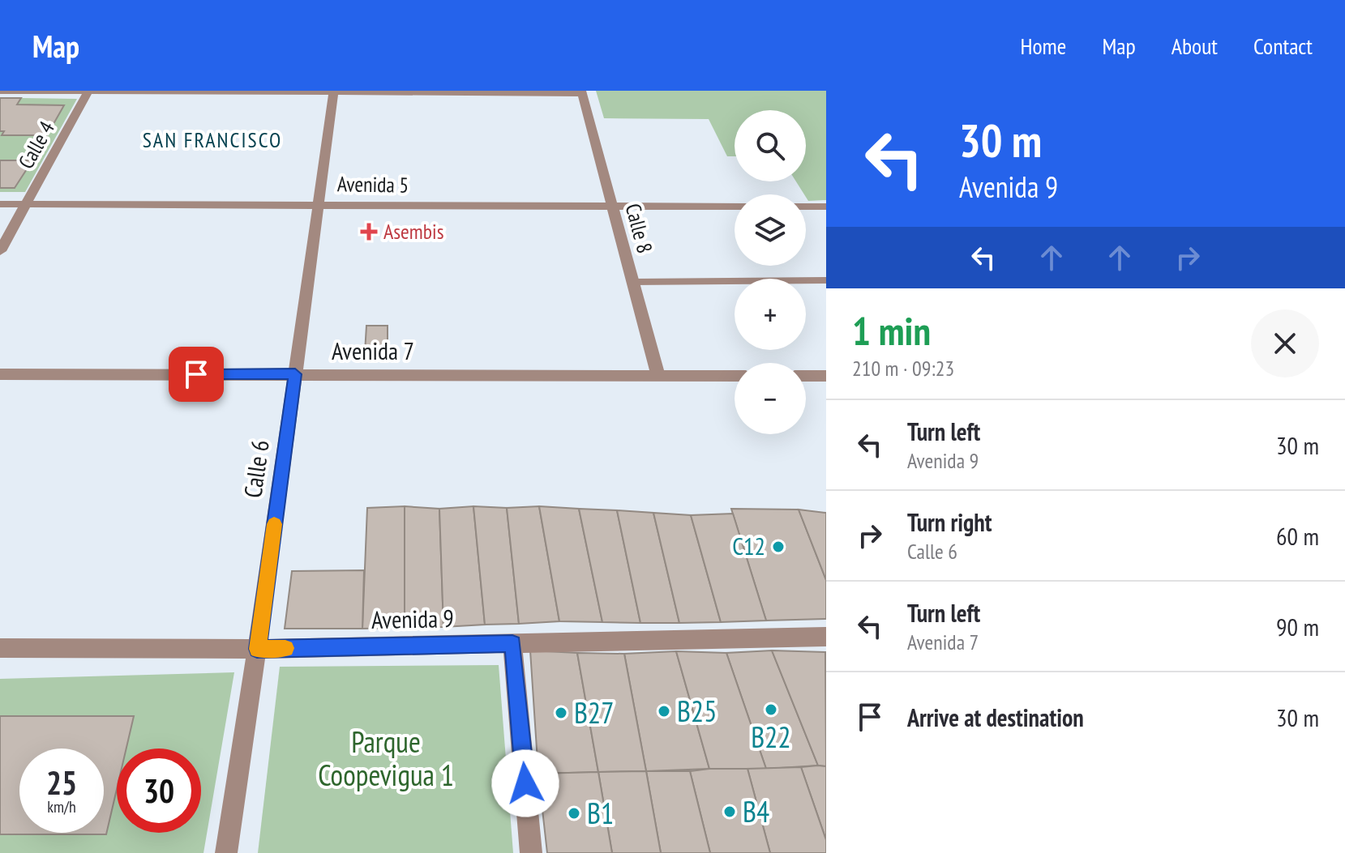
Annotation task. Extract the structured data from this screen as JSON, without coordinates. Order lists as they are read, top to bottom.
{
  "streets": {
    "street": [
      "Calle 4",
      "Avenida 5",
      "Calle 8",
      "Avenida 7",
      "Calle 6",
      "Avenida 9"
    ]
  },
  "crossings": [
    ["Calle 4", "Avenida 5"],
    ["Avenida 5", "Calle 8"],
    ["Avenida 5", "Calle 6"],
    ["Calle 8", "Avenida 7"],
    ["Avenida 7", "Calle 6"],
    ["Calle 6", "Avenida 9"]
  ],
  "districts": ["SAN FRANCISCO"],
  "parks": ["Parque Coopevigua 1"],
  "places": {
    "health": ["Asembis"],
    "other": [
      "C12",
      "B22",
      "B25",
      "B27",
      "B4",
      "B1"
    ]
  },
  "page": {
    "header": "Map",
    "nav": [
      "Home",
      "Map",
      "About",
      "Contact"
    ],
    "turn": ["30 m", "Avenida 9"],
    "map_buttons": ["+", "−"],
    "heading": ["1 min", "210 m · 09:23"],
    "list": [
      {
        "name": "Turn left",
        "note": "Avenida 9",
        "value": "30 m"
      },
      {
        "name": "Turn right",
        "note": "Calle 6",
        "value": "60 m"
      },
      {
        "name": "Turn left",
        "note": "Avenida 7",
        "value": "90 m"
      },
      {
        "name": "Arrive at destination",
        "value": "30 m"
      }
    ],
    "speed": "25 km/h",
    "limit": "30"
  }
}
